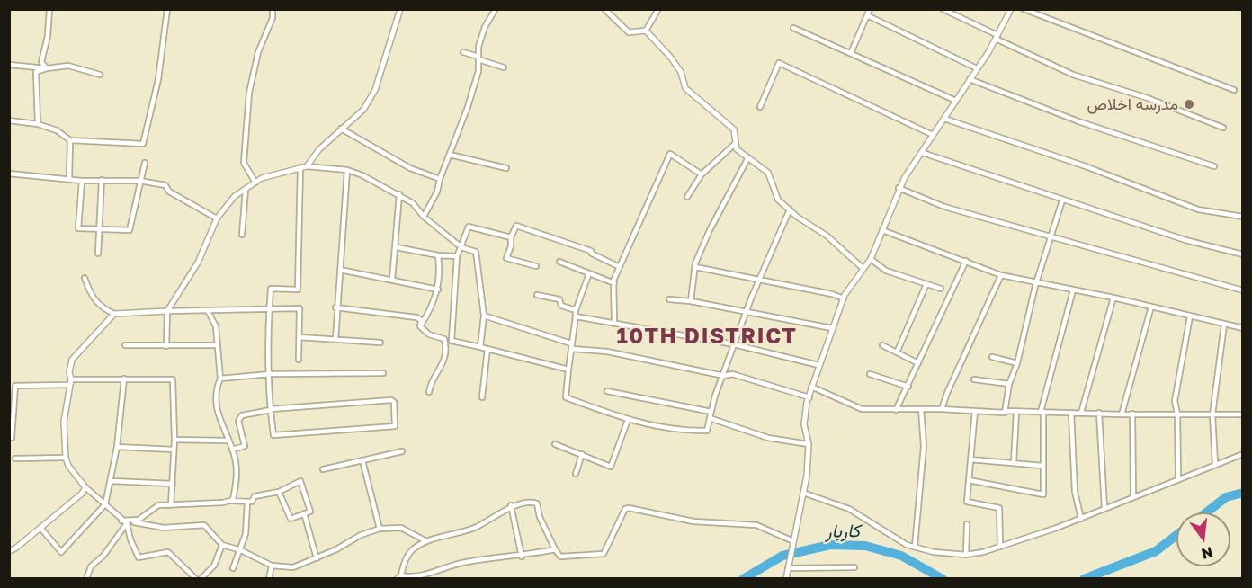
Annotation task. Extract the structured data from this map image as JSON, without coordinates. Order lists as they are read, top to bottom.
{
  "districts": ["10TH DISTRICT"],
  "water": ["کاربار"],
  "places": ["مدرسه اخلاص"],
  "north": "bottom"
}
